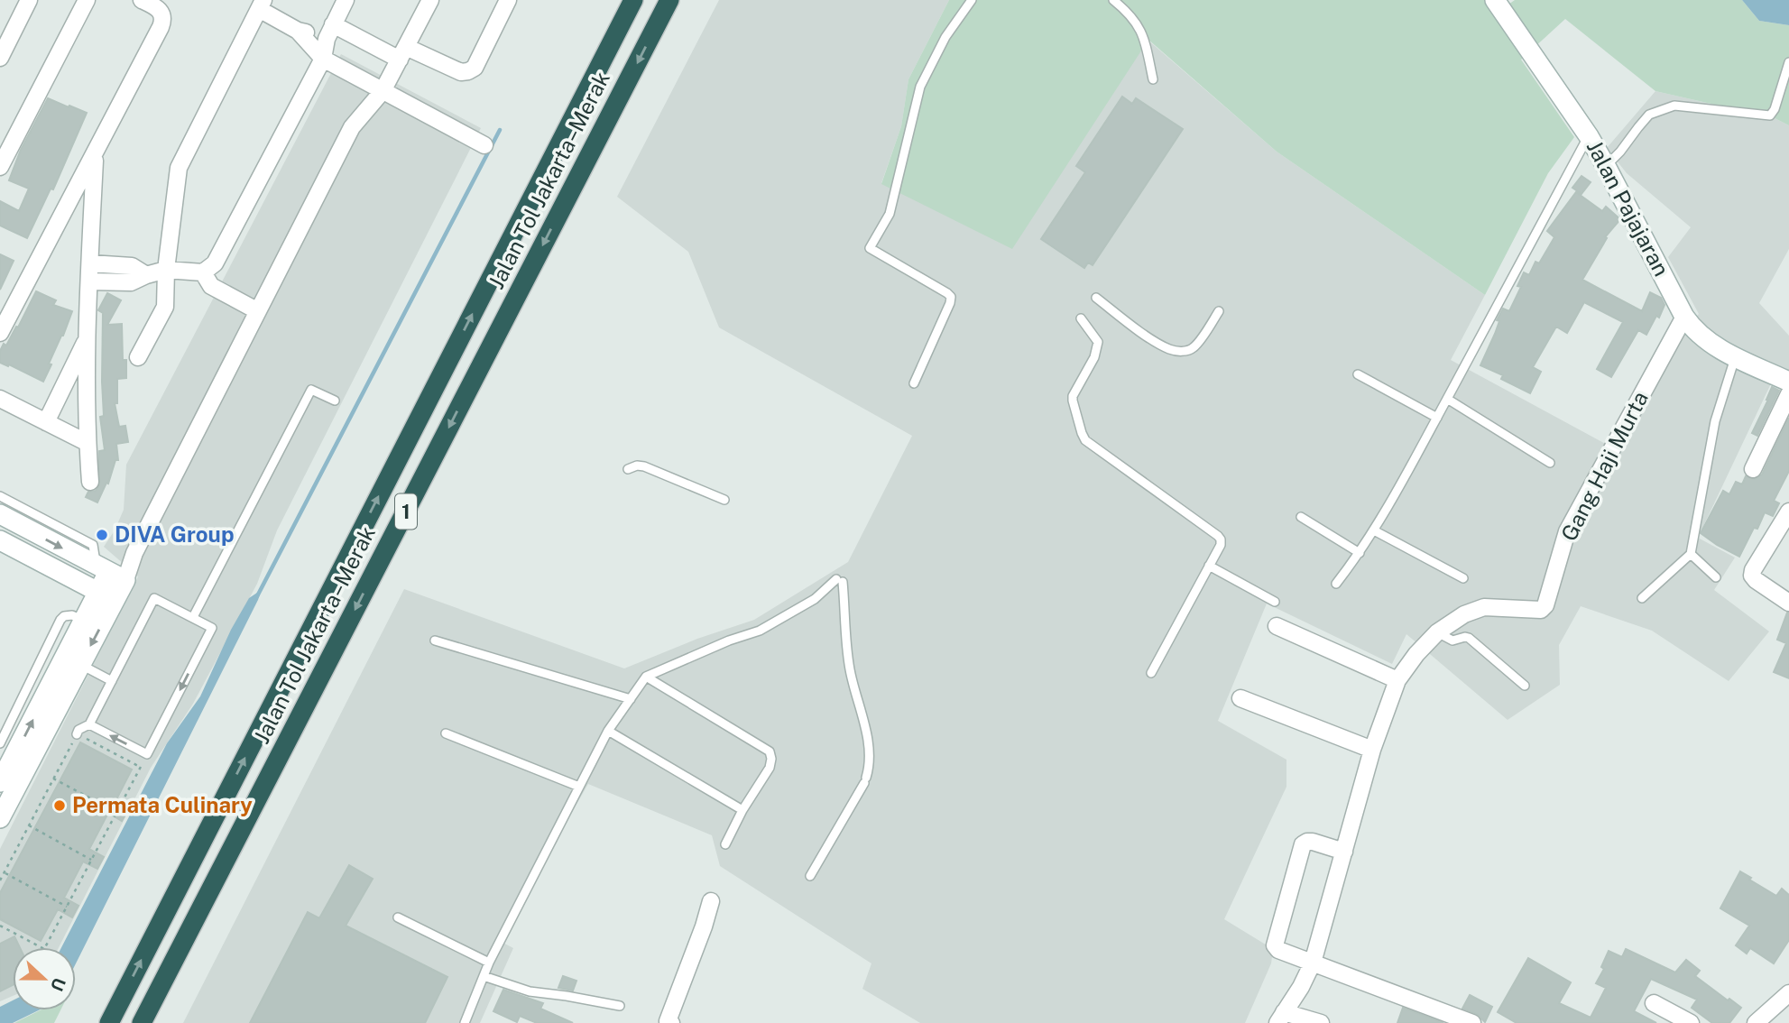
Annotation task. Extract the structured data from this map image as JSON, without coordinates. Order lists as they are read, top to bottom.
{
  "streets": {
    "highway": ["Jalan Tol Jakarta–Merak", "1"],
    "street": ["Jalan Pajajaran", "Gang Haji Murta"]
  },
  "crossings": [
    ["Jalan Pajajaran", "Gang Haji Murta"]
  ],
  "places": ["DIVA Group", "Permata Culinary"],
  "north": "right"
}
